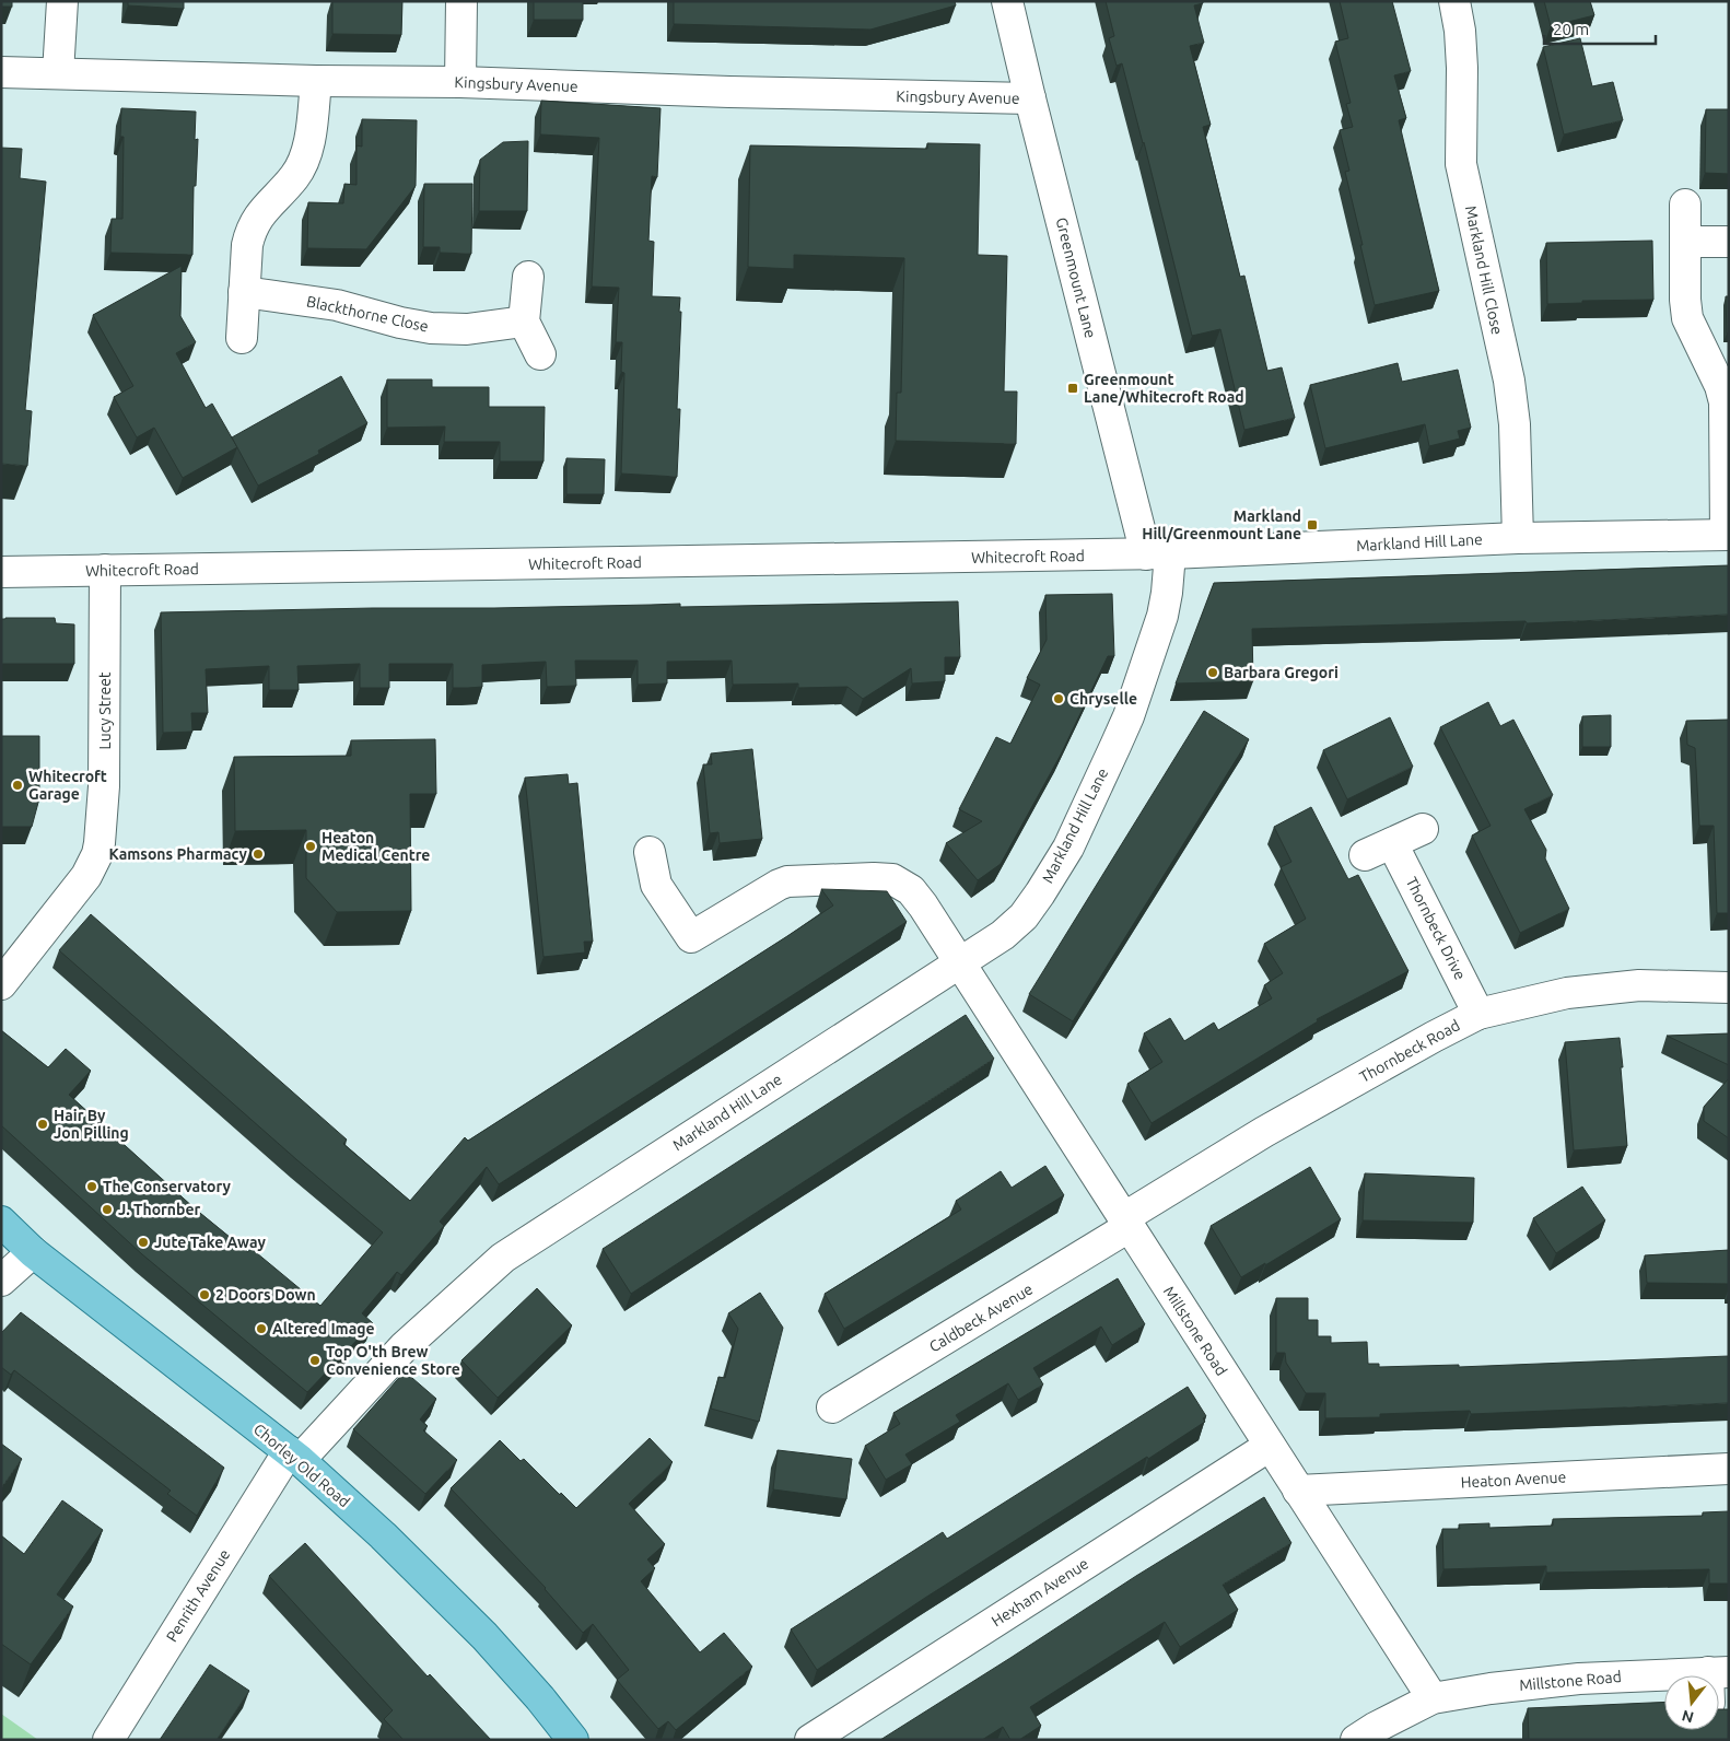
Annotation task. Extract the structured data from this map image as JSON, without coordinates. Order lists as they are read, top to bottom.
{
  "streets": {
    "main road": ["Chorley Old Road"],
    "street": [
      "Kingsbury Avenue",
      "Markland Hill Close",
      "Greenmount Lane",
      "Blackthorne Close",
      "Markland Hill Lane",
      "Whitecroft Road",
      "Lucy Street",
      "Thornbeck Drive",
      "Thornbeck Road",
      "Caldbeck Avenue",
      "Millstone Road",
      "Heaton Avenue",
      "Hexham Avenue",
      "Penrith Avenue"
    ]
  },
  "crossings": [
    ["Kingsbury Avenue", "Greenmount Lane"],
    ["Markland Hill Close", "Markland Hill Lane"],
    ["Greenmount Lane", "Markland Hill Lane"],
    ["Greenmount Lane", "Whitecroft Road"],
    ["Markland Hill Lane", "Whitecroft Road"],
    ["Markland Hill Lane", "Millstone Road"],
    ["Markland Hill Lane", "Chorley Old Road"],
    ["Markland Hill Lane", "Penrith Avenue"],
    ["Whitecroft Road", "Lucy Street"],
    ["Thornbeck Drive", "Thornbeck Road"],
    ["Thornbeck Road", "Caldbeck Avenue"],
    ["Thornbeck Road", "Millstone Road"],
    ["Caldbeck Avenue", "Millstone Road"],
    ["Millstone Road", "Heaton Avenue"],
    ["Millstone Road", "Hexham Avenue"],
    ["Chorley Old Road", "Penrith Avenue"]
  ],
  "places": {
    "transit": ["Greenmount Lane/Whitecroft Road", "Markland Hill/Greenmount Lane"],
    "other": [
      "Barbara Gregori",
      "Chryselle",
      "Whitecroft Garage",
      "Heaton Medical Centre",
      "Kamsons Pharmacy",
      "Hair By Jon Pilling",
      "The Conservatory",
      "J. Thornber",
      "Jute Take Away",
      "2 Doors Down",
      "Altered Image",
      "Top O'th Brew Convenience Store"
    ]
  },
  "scale_bar": "20 m",
  "north": "bottom"
}
